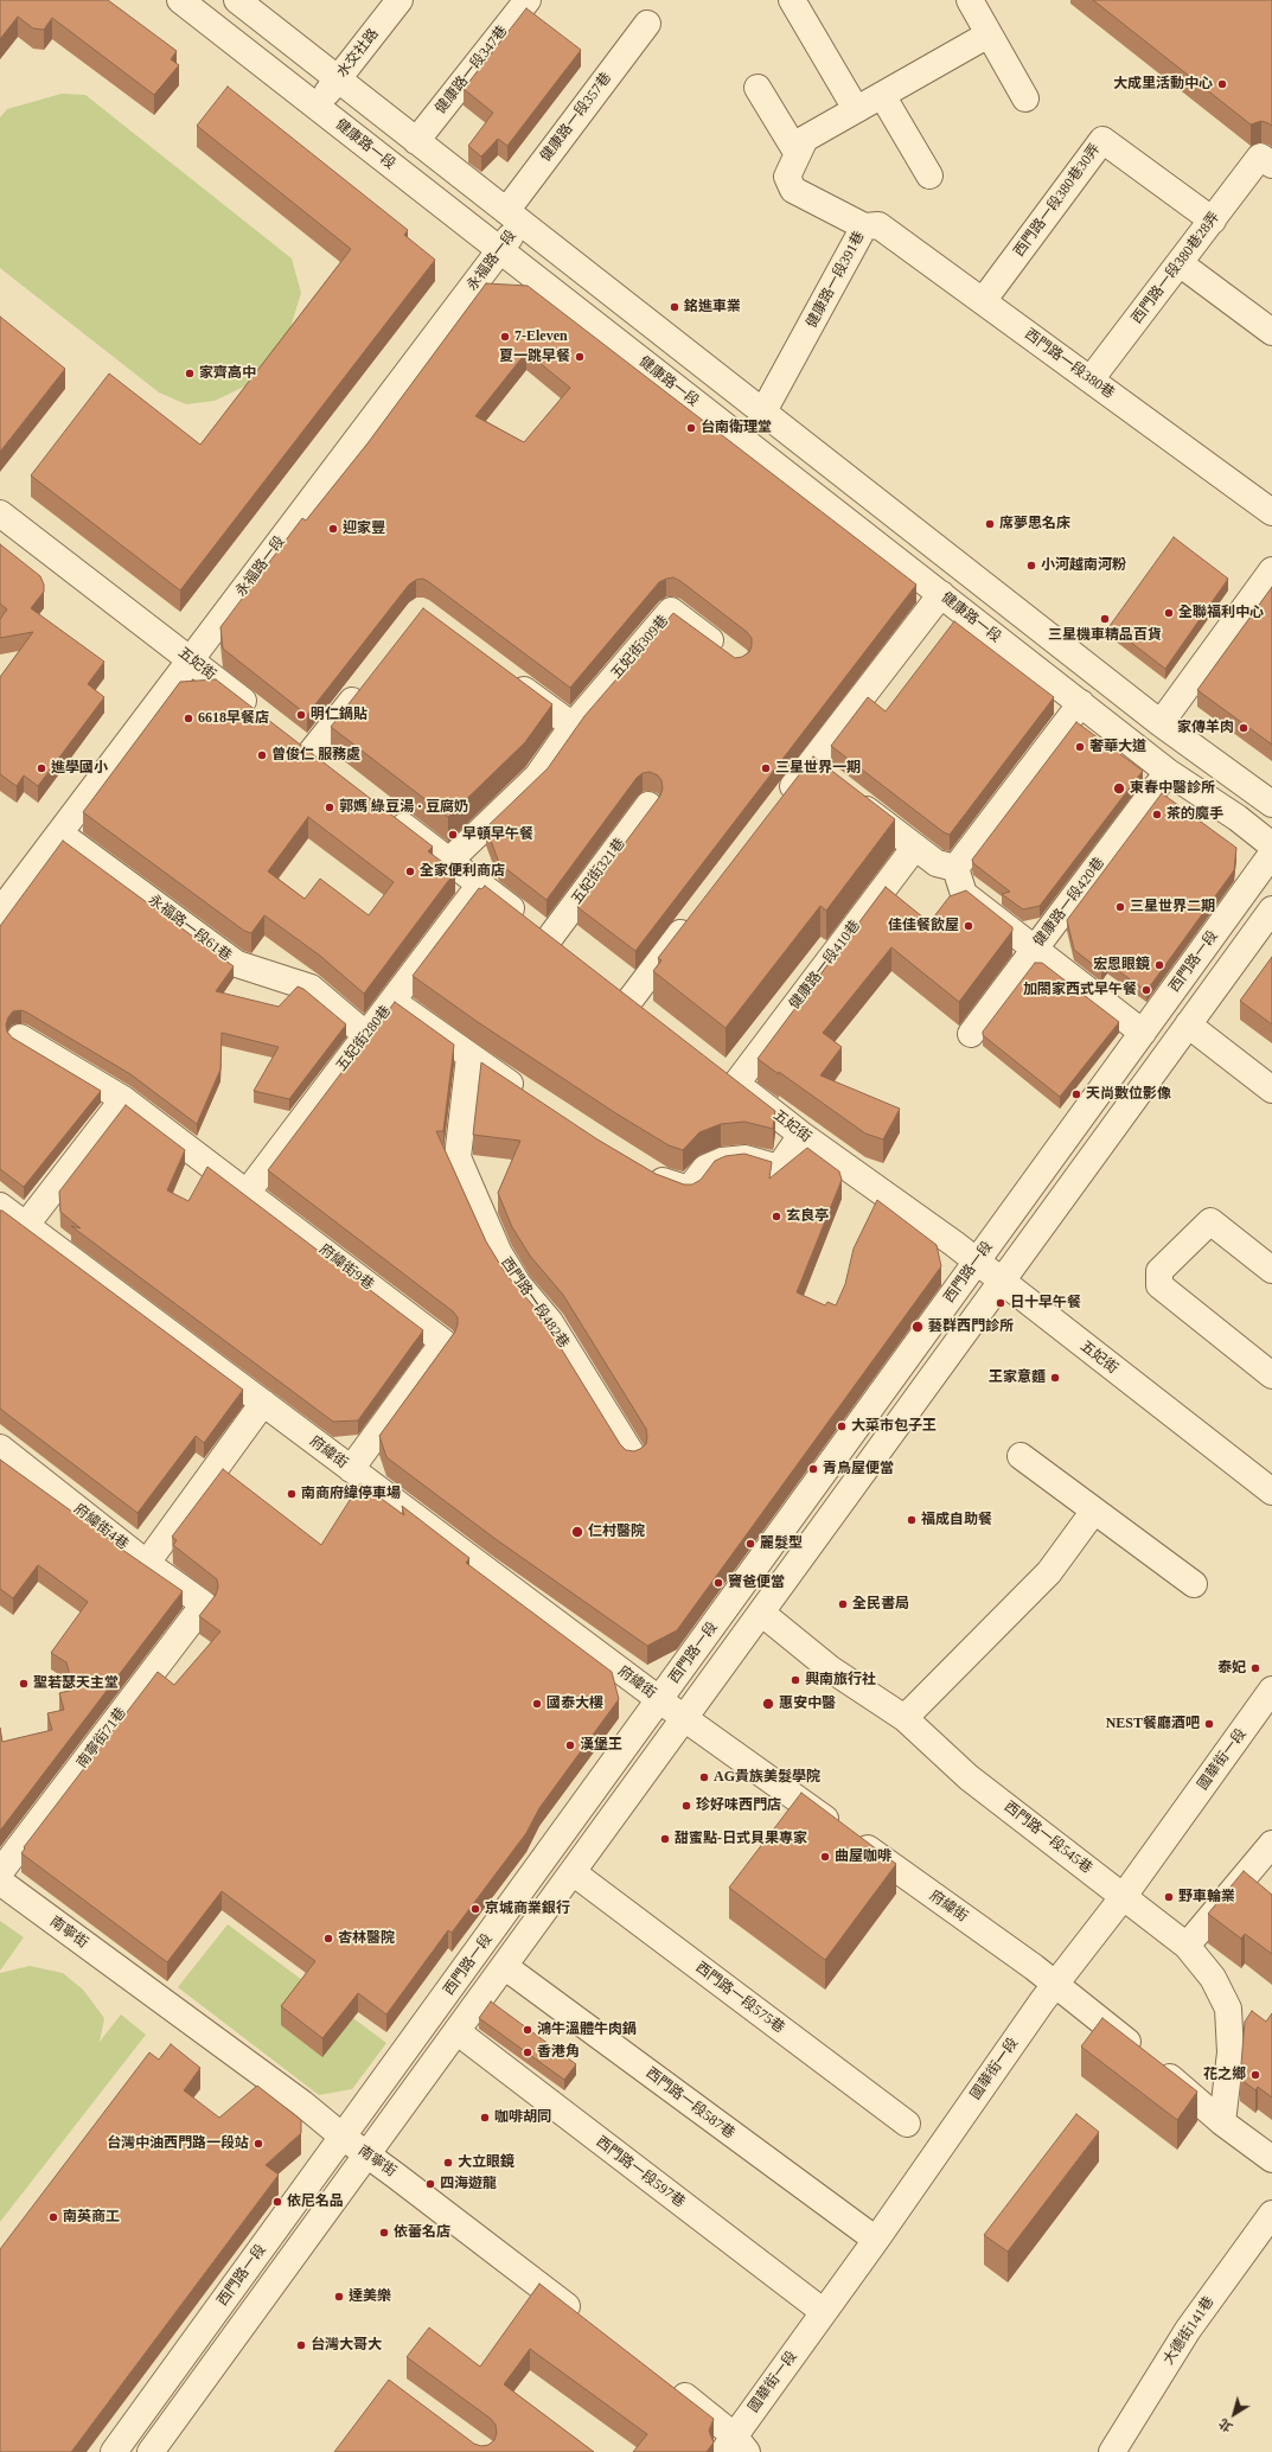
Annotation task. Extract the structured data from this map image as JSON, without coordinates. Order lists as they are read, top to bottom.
{
  "streets": {
    "street": [
      "水交社路",
      "健康路一段347巷",
      "健康路一段357巷",
      "健康路一段",
      "西門路一段380巷30弄",
      "永福路一段",
      "西門路一段380巷28弄",
      "健康路一段391巷",
      "西門路一段380巷",
      "五妃街309巷",
      "五妃街",
      "五妃街321巷",
      "健康路一段420巷",
      "永福路一段61巷",
      "西門路一段",
      "健康路一段410巷",
      "五妃街280巷",
      "府緯街9巷",
      "西門路一段482巷",
      "府緯街",
      "府緯街4巷",
      "南寧街71巷",
      "國華街一段",
      "西門路一段545巷",
      "南寧街",
      "西門路一段575巷",
      "西門路一段587巷",
      "西門路一段597巷",
      "大德街141巷"
    ]
  },
  "crossings": [
    ["水交社路", "健康路一段"],
    ["健康路一段357巷", "永福路一段"],
    ["健康路一段", "永福路一段"],
    ["健康路一段", "健康路一段420巷"],
    ["西門路一段380巷30弄", "西門路一段380巷28弄"],
    ["西門路一段380巷30弄", "西門路一段380巷"],
    ["永福路一段", "五妃街"],
    ["西門路一段380巷28弄", "西門路一段380巷"],
    ["健康路一段391巷", "西門路一段380巷"],
    ["五妃街", "西門路一段"],
    ["五妃街", "健康路一段410巷"],
    ["永福路一段61巷", "五妃街280巷"],
    ["西門路一段", "府緯街"],
    ["西門路一段", "西門路一段545巷"],
    ["西門路一段", "南寧街"],
    ["西門路一段", "西門路一段575巷"],
    ["西門路一段", "西門路一段587巷"],
    ["西門路一段", "西門路一段597巷"],
    ["五妃街280巷", "府緯街9巷"],
    ["府緯街9巷", "府緯街"],
    ["府緯街", "國華街一段"],
    ["府緯街", "西門路一段545巷"],
    ["府緯街4巷", "南寧街71巷"],
    ["國華街一段", "西門路一段545巷"],
    ["國華街一段", "西門路一段587巷"],
    ["國華街一段", "西門路一段597巷"]
  ],
  "places": [
    "大成里活動中心",
    "銘進車業",
    "7-Eleven",
    "夏一跳早餐",
    "家齊高中",
    "台南衛理堂",
    "席夢思名床",
    "迎家豐",
    "小河越南河粉",
    "全聯福利中心",
    "三星機車精品百貨",
    "明仁鍋貼",
    "6618早餐店",
    "家傳羊肉",
    "奢華大道",
    "曾俊仁 服務處",
    "進學國小",
    "三星世界一期",
    "東春中醫診所",
    "郭媽 綠豆湯 · 豆腐奶",
    "茶的魔手",
    "早頓早午餐",
    "全家便利商店",
    "三星世界二期",
    "佳佳餐飲屋",
    "宏恩眼鏡",
    "加閤家西式早午餐",
    "天尚數位影像",
    "玄良亭",
    "日十早午餐",
    "藝群西門診所",
    "王家意麵",
    "大菜市包子王",
    "青鳥屋便當",
    "南商府緯停車場",
    "福成自助餐",
    "仁村醫院",
    "麗髮型",
    "竇爸便當",
    "全民書局",
    "泰妃",
    "興南旅行社",
    "聖若瑟天主堂",
    "國泰大樓",
    "惠安中醫",
    "NEST餐廳酒吧",
    "漢堡王",
    "AG貴族美髮學院",
    "珍好味西門店",
    "甜蜜點-日式貝果專家",
    "曲屋咖啡",
    "野車輪業",
    "京城商業銀行",
    "杏林醫院",
    "鴻牛溫體牛肉鍋",
    "香港角",
    "花之鄉",
    "咖啡胡同",
    "台灣中油西門路一段站",
    "大立眼鏡",
    "四海遊龍",
    "依尼名品",
    "南英商工",
    "依蕾名店",
    "達美樂",
    "台灣大哥大"
  ],
  "north": "bottom left"
}
